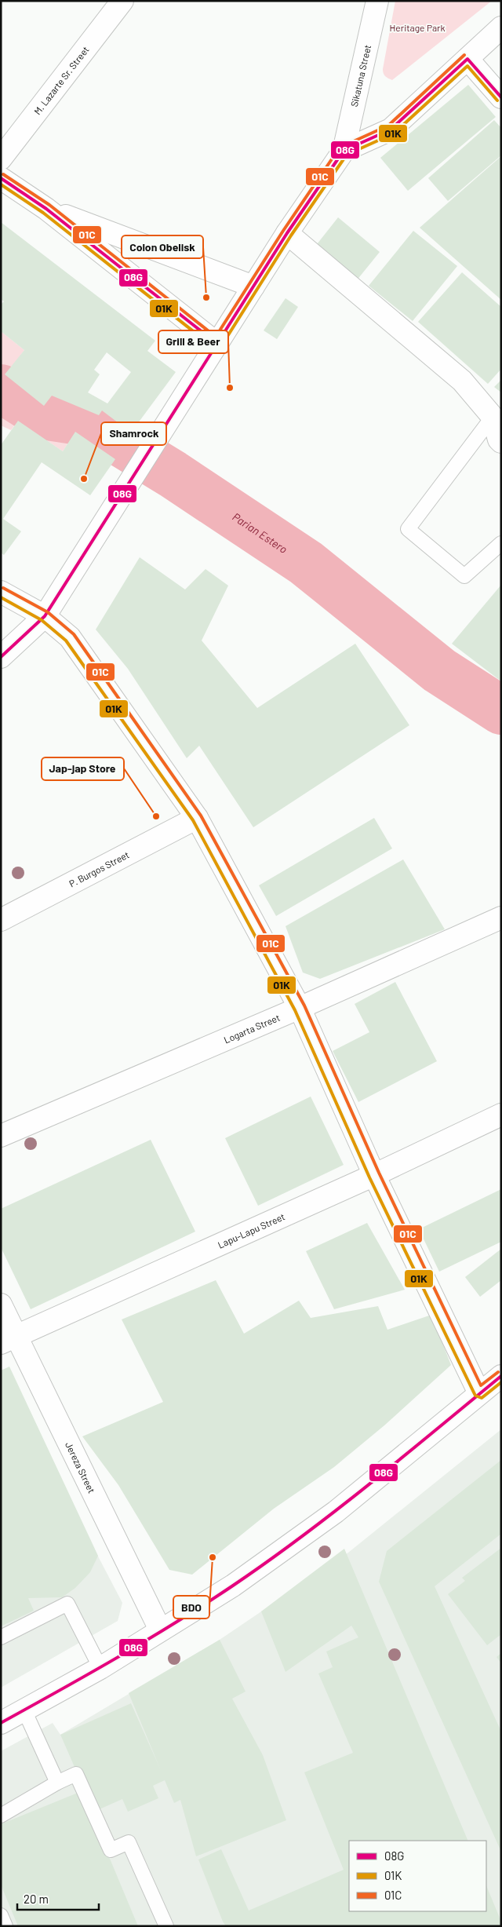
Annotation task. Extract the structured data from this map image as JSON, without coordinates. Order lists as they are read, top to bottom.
{
  "streets": {
    "street": [
      "Sikatuna Street",
      "M. Lazarte Sr. Street",
      "P. Burgos Street",
      "Logarta Street",
      "Lapu-Lapu Street",
      "Jereza Street"
    ]
  },
  "crossings": [
    ["Lapu-Lapu Street", "Jereza Street"]
  ],
  "water": ["Parian Estero"],
  "parks": ["Heritage Park"],
  "places": [
    "Colon Obelisk",
    "Grill & Beer",
    "Shamrock",
    "Jap-jap Store",
    "BDO"
  ],
  "lines": ["transit line 01C", "transit line 08G", "transit line 01K"],
  "legend": ["08G", "01K", "01C"],
  "scale_bar": "20 m"
}
